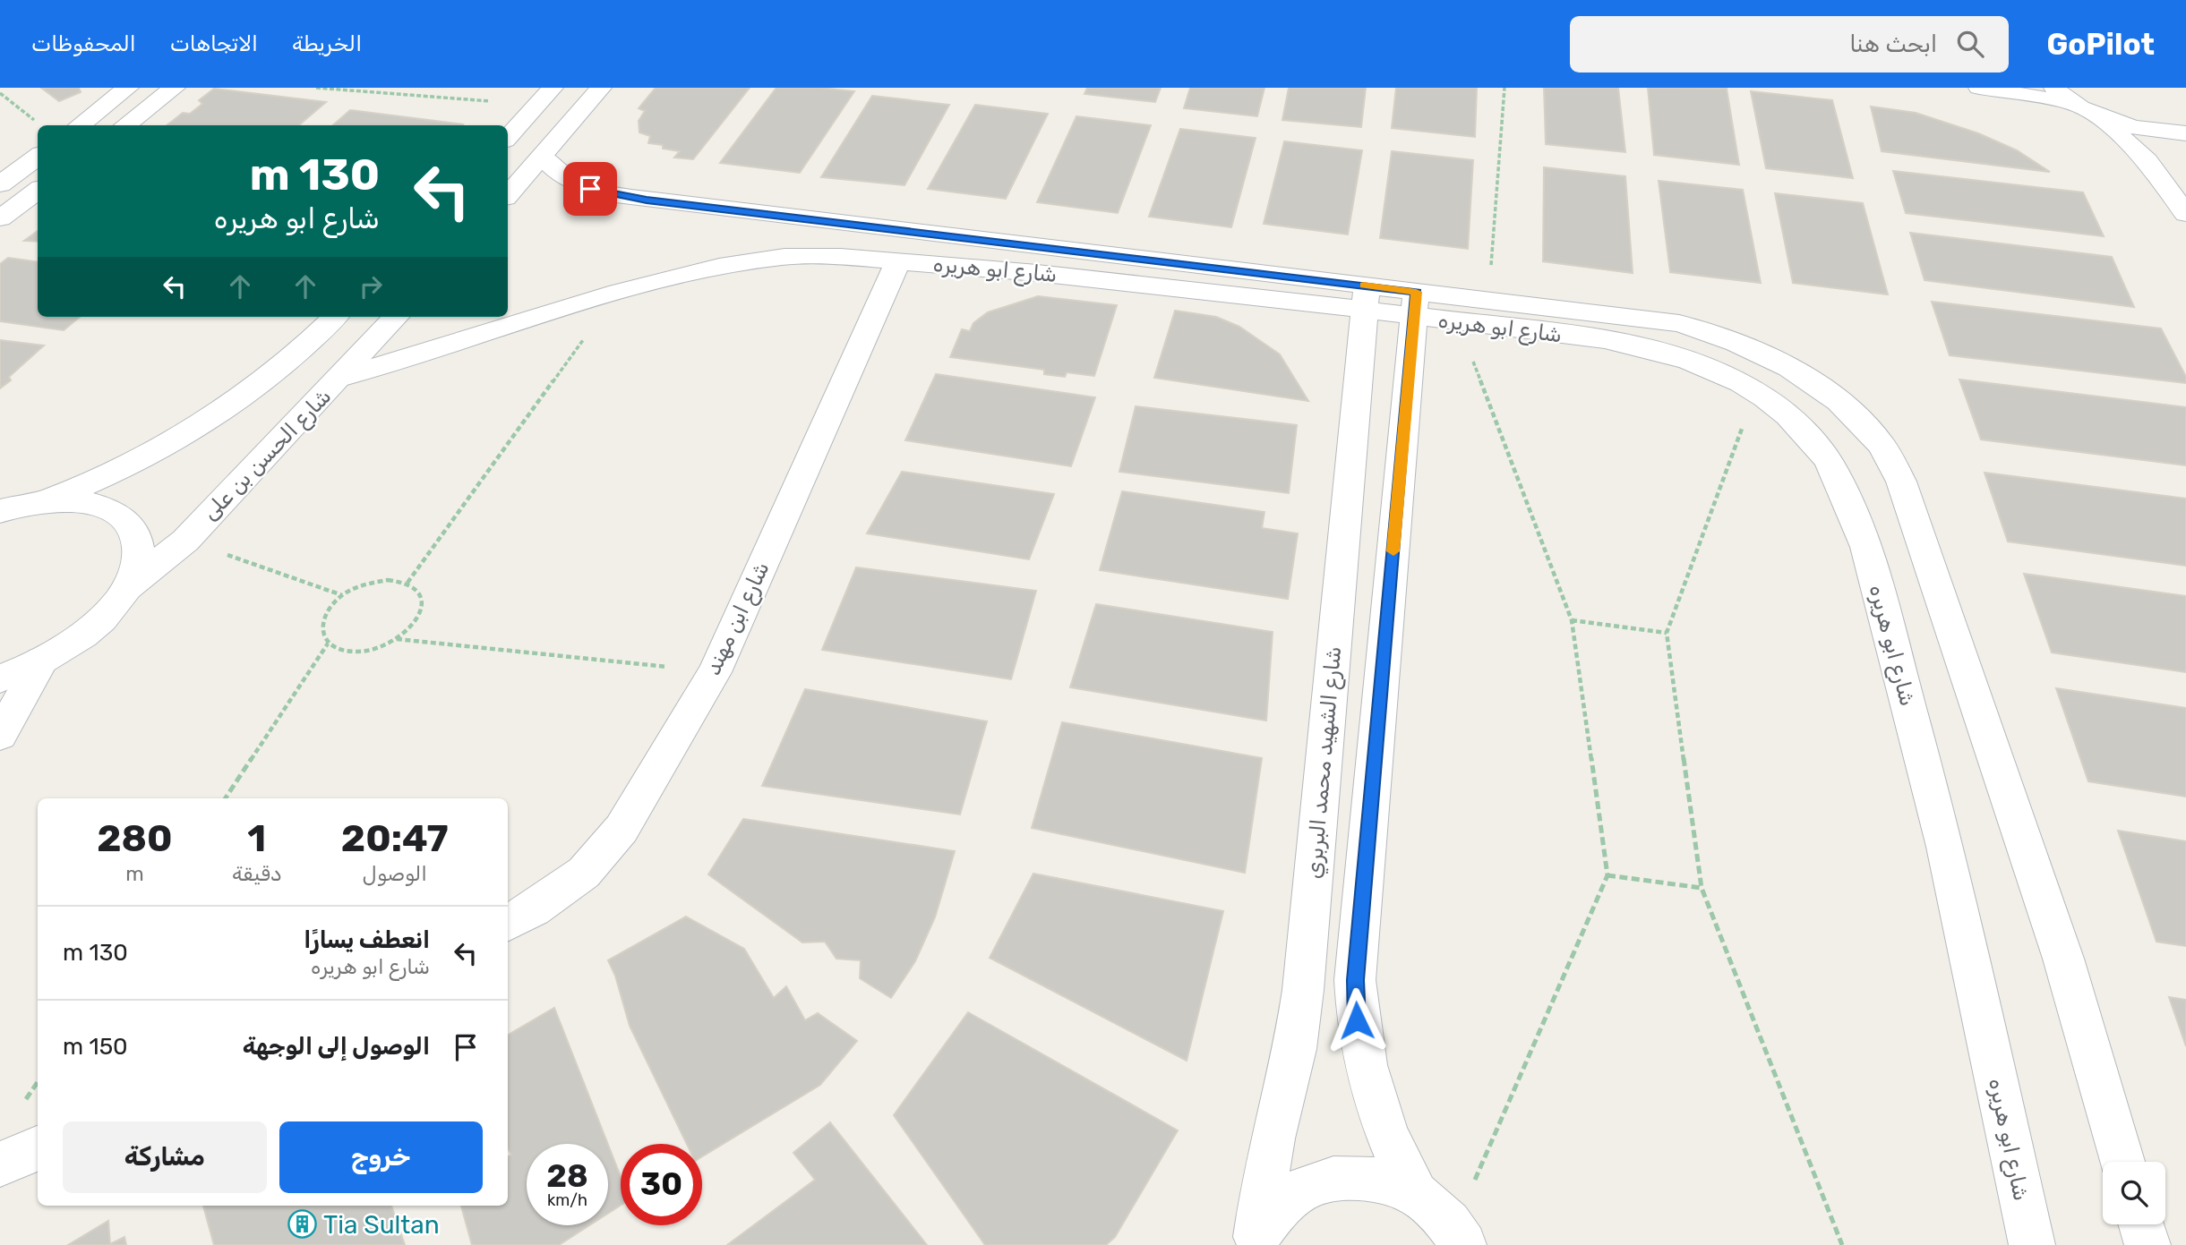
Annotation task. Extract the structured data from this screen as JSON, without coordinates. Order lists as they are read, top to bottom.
{
  "streets": {
    "street": [
      "شارع ابو هريره",
      "شارع الحسن بن على",
      "شارع ابن مهند",
      "شارع الشهيد محمد البربري"
    ]
  },
  "crossings": [
    ["شارع ابو هريره", "شارع الحسن بن على"],
    ["شارع ابو هريره", "شارع ابن مهند"],
    ["شارع ابو هريره", "شارع الشهيد محمد البربري"]
  ],
  "places": {
    "building": ["Tia Sultan"]
  },
  "page": {
    "header": "GoPilot",
    "search": "ابحث هنا",
    "nav": ["الخريطة", "الاتجاهات", "المحفوظات"],
    "turn": ["130 m", "شارع ابو هريره"],
    "eta": [
      "20:47",
      "الوصول",
      "1",
      "دقيقة",
      "280",
      "m"
    ],
    "list": [
      {
        "name": "انعطف يسارًا",
        "note": "شارع ابو هريره",
        "value": "130 m"
      },
      {
        "name": "الوصول إلى الوجهة",
        "value": "150 m"
      }
    ],
    "buttons": ["خروج", "مشاركة"],
    "speed": "28 km/h",
    "limit": "30"
  }
}
